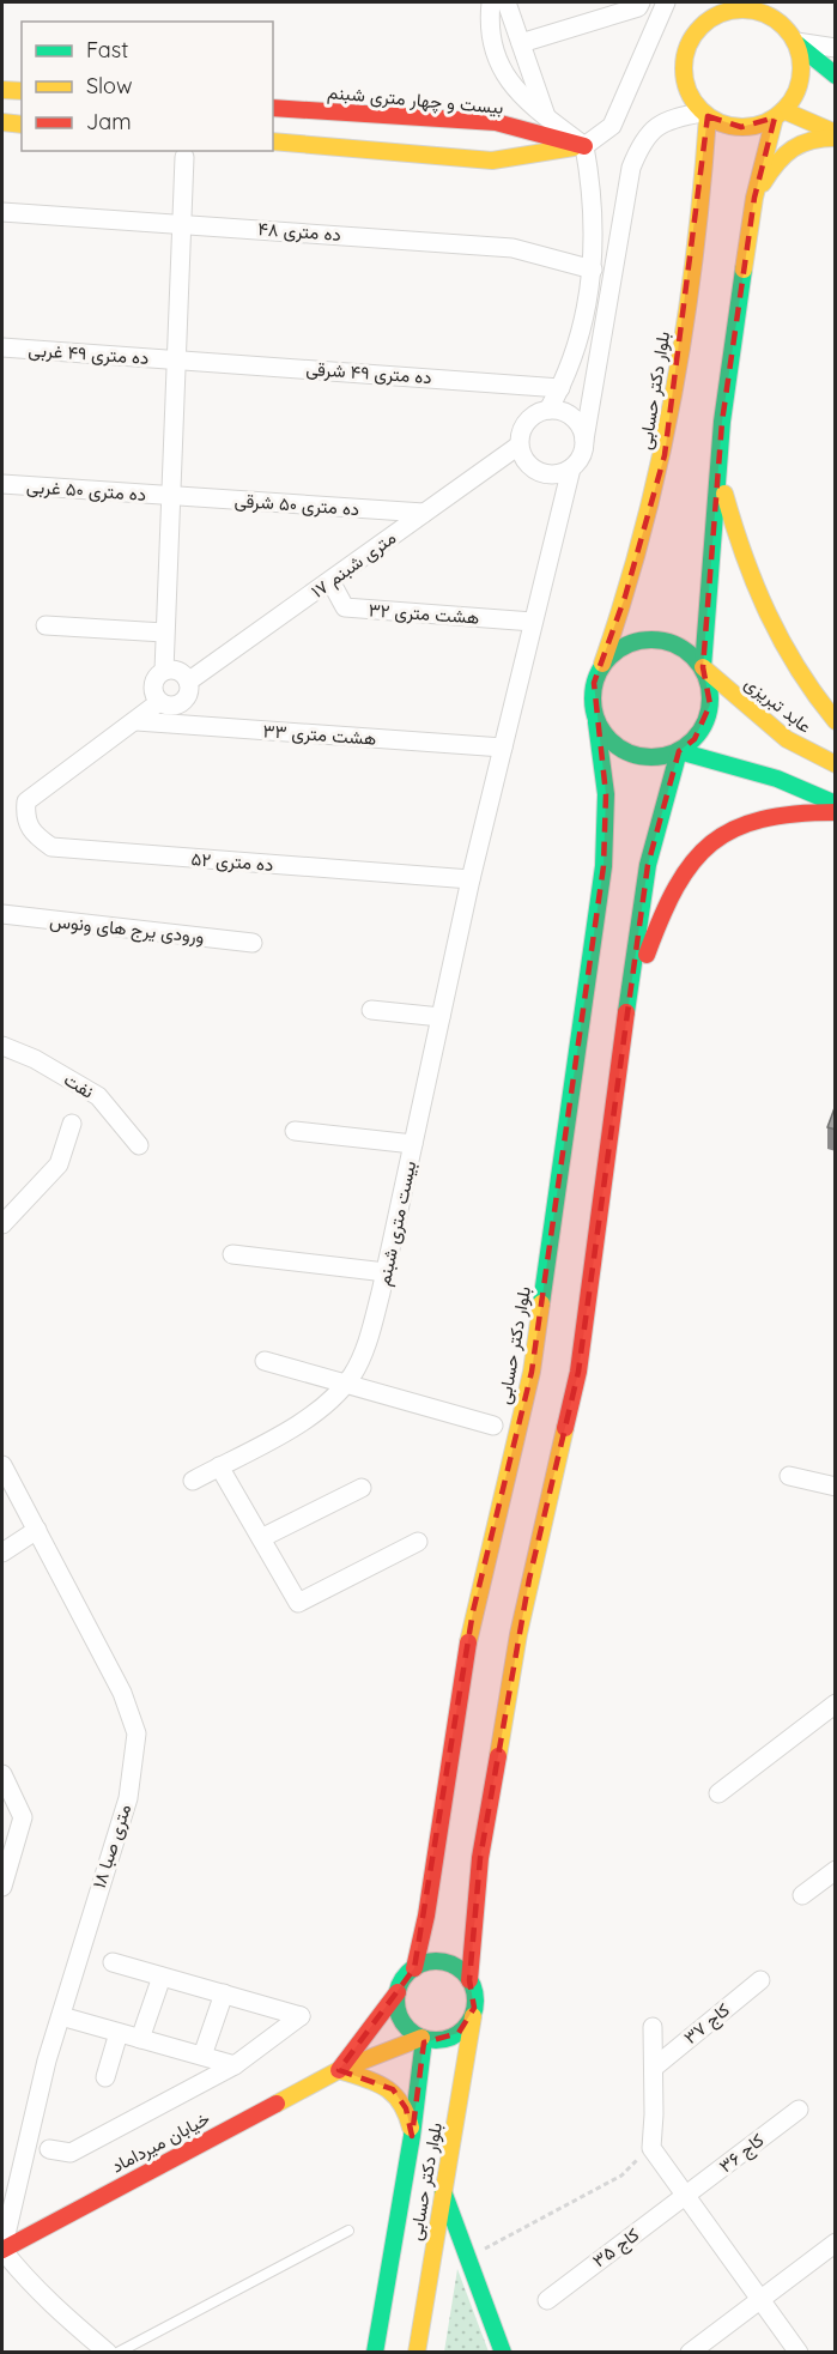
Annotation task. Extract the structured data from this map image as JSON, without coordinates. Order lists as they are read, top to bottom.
{
  "streets": {
    "main road": [
      "بیست و چهار متری شبنم",
      "بلوار دکتر حسابی",
      "عابد تبریزی",
      "خیابان میرداماد"
    ],
    "street": [
      "ده متری ۴۸",
      "ده متری ۴۹ غربی",
      "ده متری ۴۹ شرقی",
      "ده متری ۵۰ غربی",
      "ده متری ۵۰ شرقی",
      "۱۷ متری شبنم",
      "هشت متری ۳۲",
      "هشت متری ۳۳",
      "ده متری ۵۲",
      "ورودی یرج های ونوس",
      "نفت",
      "بیست متری شبنم",
      "متری صبا ۱۸",
      "کاج ۳۷",
      "کاج ۳۶",
      "کاج ۳۵"
    ]
  },
  "crossings": [
    ["ده متری ۴۹ غربی", "ده متری ۴۹ شرقی"],
    ["بلوار دکتر حسابی", "عابد تبریزی"],
    ["بلوار دکتر حسابی", "خیابان میرداماد"],
    ["ده متری ۵۰ غربی", "ده متری ۵۰ شرقی"],
    ["ده متری ۵۰ شرقی", "۱۷ متری شبنم"],
    ["۱۷ متری شبنم", "هشت متری ۳۲"],
    ["۱۷ متری شبنم", "بیست متری شبنم"],
    ["هشت متری ۳۲", "بیست متری شبنم"],
    ["هشت متری ۳۳", "ده متری ۵۲"],
    ["هشت متری ۳۳", "بیست متری شبنم"],
    ["ده متری ۵۲", "بیست متری شبنم"],
    ["متری صبا ۱۸", "خیابان میرداماد"],
    ["کاج ۳۶", "کاج ۳۵"]
  ],
  "legend": ["Fast", "Slow", "Jam"]
}
